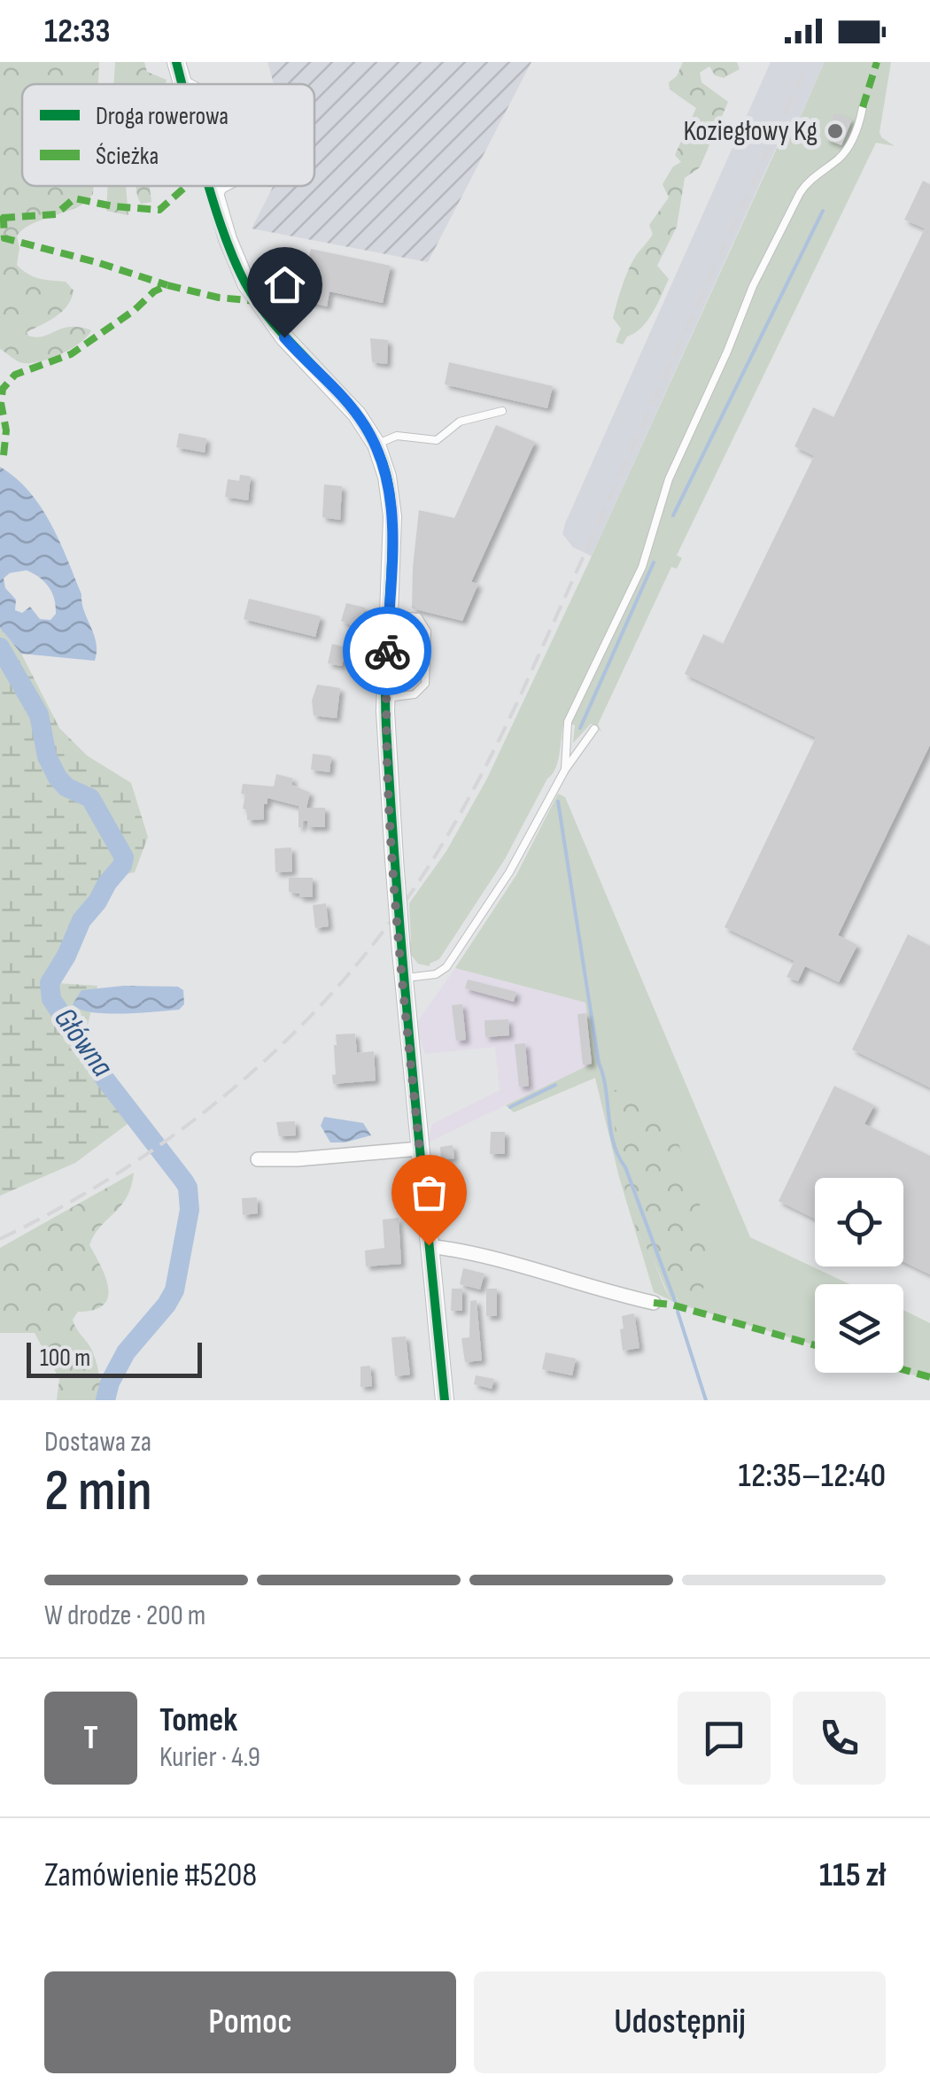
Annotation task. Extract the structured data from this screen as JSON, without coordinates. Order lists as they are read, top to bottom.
{
  "water": ["Główna"],
  "places": ["Koziegłowy Kg"],
  "legend": ["Droga rowerowa", "Ścieżka"],
  "scale_bar": "100 m",
  "page": {
    "status": "12:33",
    "scale": "100 m",
    "heading": ["2 min", "Dostawa za", "12:35–12:40"],
    "panel": [
      "Tomek",
      "Kurier · 4.9",
      "Zamówienie #5208",
      "115 zł"
    ],
    "bar": "W drodze · 200 m",
    "round": "T",
    "buttons": ["Pomoc", "Udostępnij"]
  }
}
